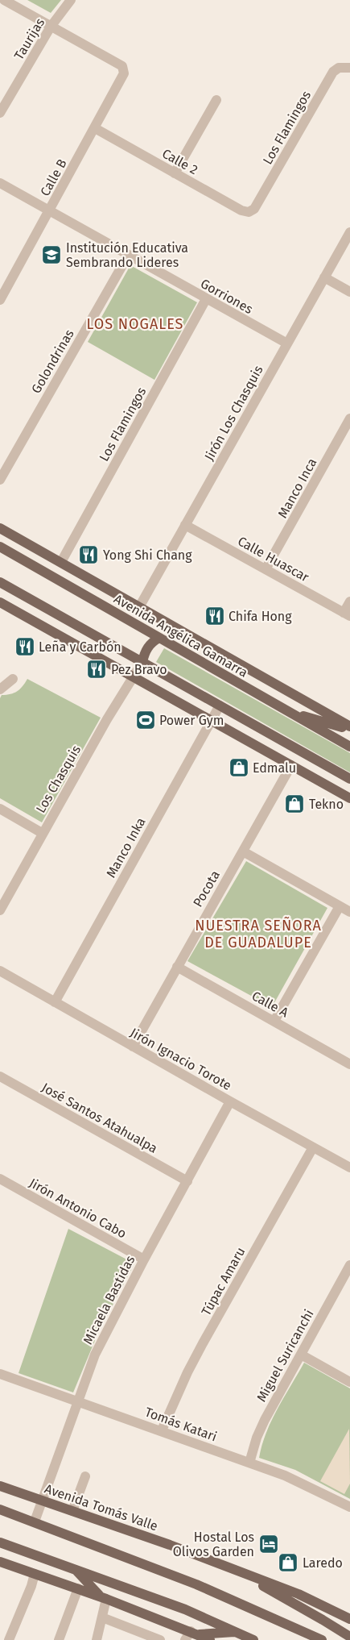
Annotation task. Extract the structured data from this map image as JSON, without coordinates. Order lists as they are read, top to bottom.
{
  "streets": {
    "main road": ["Avenida Angélica Gamarra", "Avenida Tomás Valle"],
    "street": [
      "Taurijas",
      "Los Flamingos",
      "Calle 2",
      "Calle B",
      "Gorriones",
      "Golondrinas",
      "Jirón Los Chasquis",
      "Manco Inca",
      "Calle Huascar",
      "Los Chasquis",
      "Manco Inka",
      "Pocota",
      "Calle A",
      "Jirón Ignacio Torote",
      "José Santos Atahualpa",
      "Jirón Antonio Cabo",
      "Túpac Amaru",
      "Micaela Bastidas",
      "Miguel Suricanchi",
      "Tomás Katari"
    ]
  },
  "crossings": [
    ["Taurijas", "Calle B"],
    ["Los Flamingos", "Calle 2"],
    ["Los Flamingos", "Gorriones"],
    ["Los Flamingos", "Avenida Angélica Gamarra"],
    ["Calle 2", "Calle B"],
    ["Calle B", "Gorriones"],
    ["Gorriones", "Golondrinas"],
    ["Gorriones", "Jirón Los Chasquis"],
    ["Jirón Los Chasquis", "Calle Huascar"],
    ["Jirón Los Chasquis", "Avenida Angélica Gamarra"],
    ["Manco Inca", "Calle Huascar"],
    ["Manco Inka", "Jirón Ignacio Torote"],
    ["Pocota", "Calle A"],
    ["Pocota", "Jirón Ignacio Torote"],
    ["Jirón Ignacio Torote", "Túpac Amaru"],
    ["Jirón Ignacio Torote", "Micaela Bastidas"],
    ["José Santos Atahualpa", "Micaela Bastidas"],
    ["Jirón Antonio Cabo", "Micaela Bastidas"],
    ["Túpac Amaru", "Tomás Katari"],
    ["Micaela Bastidas", "Tomás Katari"],
    ["Micaela Bastidas", "Avenida Tomás Valle"],
    ["Miguel Suricanchi", "Tomás Katari"]
  ],
  "districts": ["LOS NOGALES", "NUESTRA SEÑORA DE GUADALUPE"],
  "places": {
    "school or university": ["Institución Educativa Sembrando Lideres"],
    "restaurant": [
      "Yong Shi Chang",
      "Chifa Hong",
      "Leña y Carbón",
      "Pez Bravo"
    ],
    "sports": ["Power Gym"],
    "shop": ["Edmalu", "Tekno", "Laredo"],
    "hotel": ["Hostal Los Olivos Garden"]
  }
}
